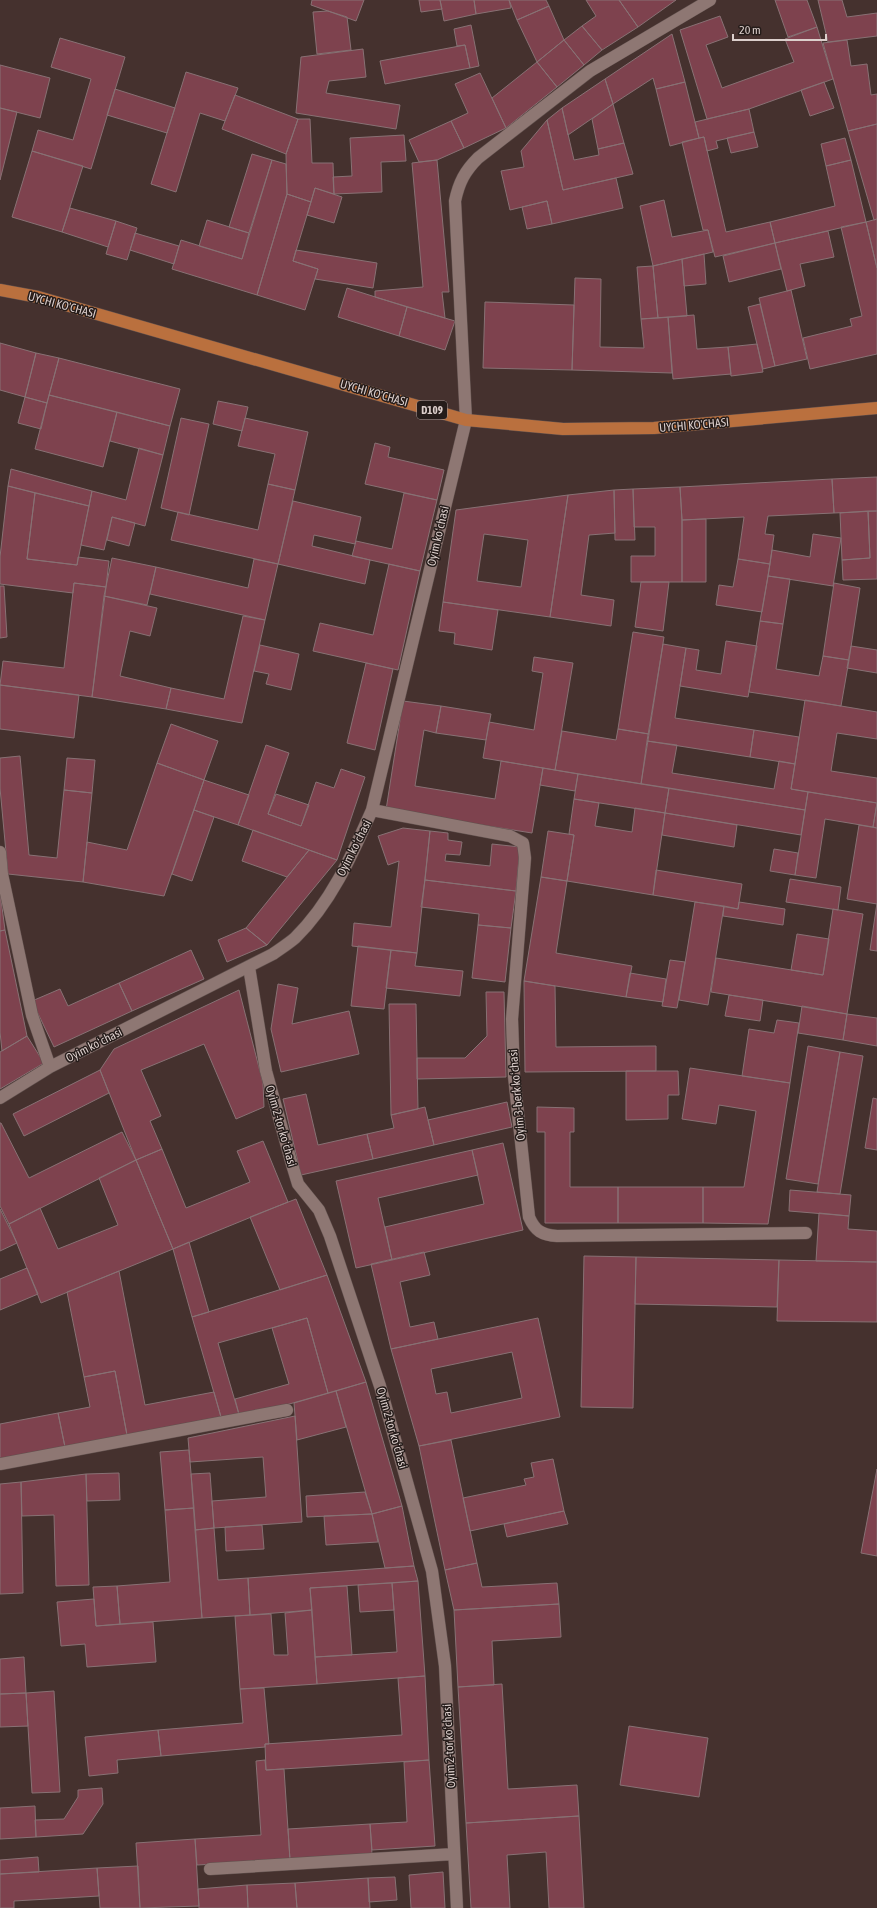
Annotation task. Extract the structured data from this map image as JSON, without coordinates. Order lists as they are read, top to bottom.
{
  "streets": {
    "main road": ["UYCHI KO'CHASI", "D109"],
    "street": ["Oyim koʻchasi", "Oyim 3-berk koʻchasi", "Oyim 2-tor koʻchasi"]
  },
  "crossings": [
    ["UYCHI KO'CHASI", "Oyim koʻchasi"],
    ["Oyim koʻchasi", "Oyim 3-berk koʻchasi"],
    ["Oyim koʻchasi", "Oyim 2-tor koʻchasi"]
  ],
  "scale_bar": "20 m"
}
